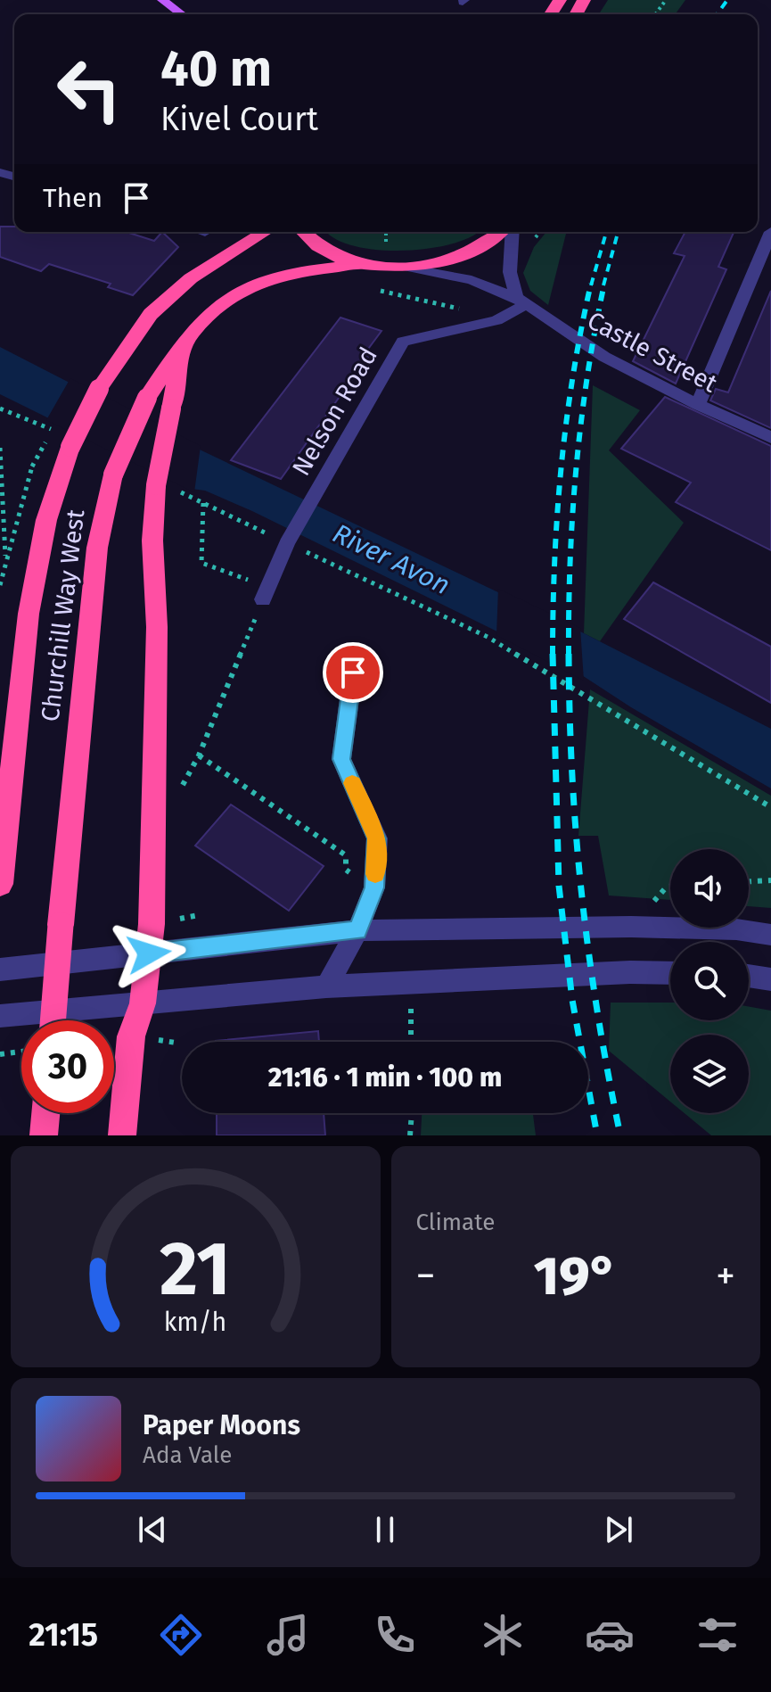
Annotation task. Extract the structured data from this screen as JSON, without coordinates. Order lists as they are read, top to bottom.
{
  "streets": {
    "highway": ["Churchill Way West"],
    "street": ["Castle Street", "Nelson Road"]
  },
  "crossings": [
    ["Castle Street", "Nelson Road"]
  ],
  "water": ["River Avon"],
  "page": {
    "turn": ["40 m", "Kivel Court"],
    "then": "Then",
    "limit": "30",
    "trip": "21:16 · 1 min · 100 m",
    "tile": "Climate",
    "heat": ["−", "19°", "+"],
    "song": ["Paper Moons", "Ada Vale"],
    "tabs": "21:15",
    "gauge": ["21", "km/h"]
  }
}
